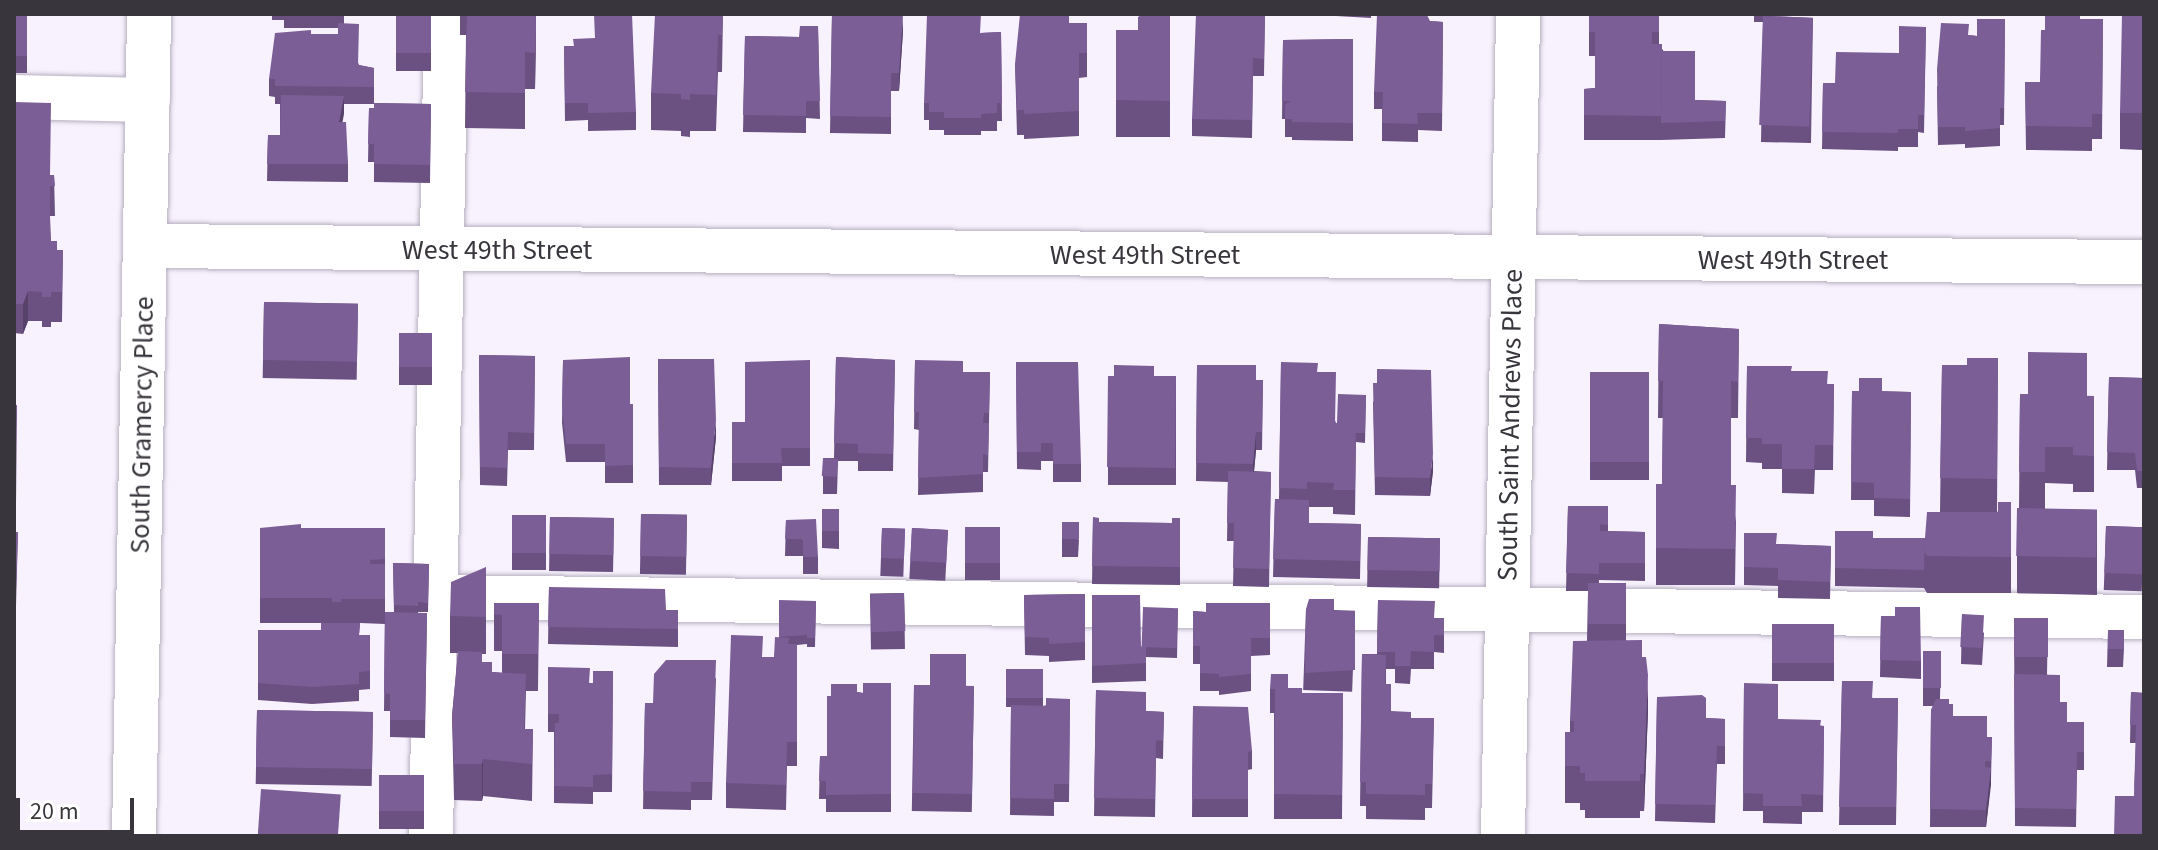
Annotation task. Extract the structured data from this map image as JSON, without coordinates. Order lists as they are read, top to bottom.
{
  "streets": {
    "street": ["West 49th Street", "South Gramercy Place", "South Saint Andrews Place"]
  },
  "crossings": [
    ["West 49th Street", "South Gramercy Place"],
    ["West 49th Street", "South Saint Andrews Place"]
  ],
  "scale_bar": "20 m"
}
